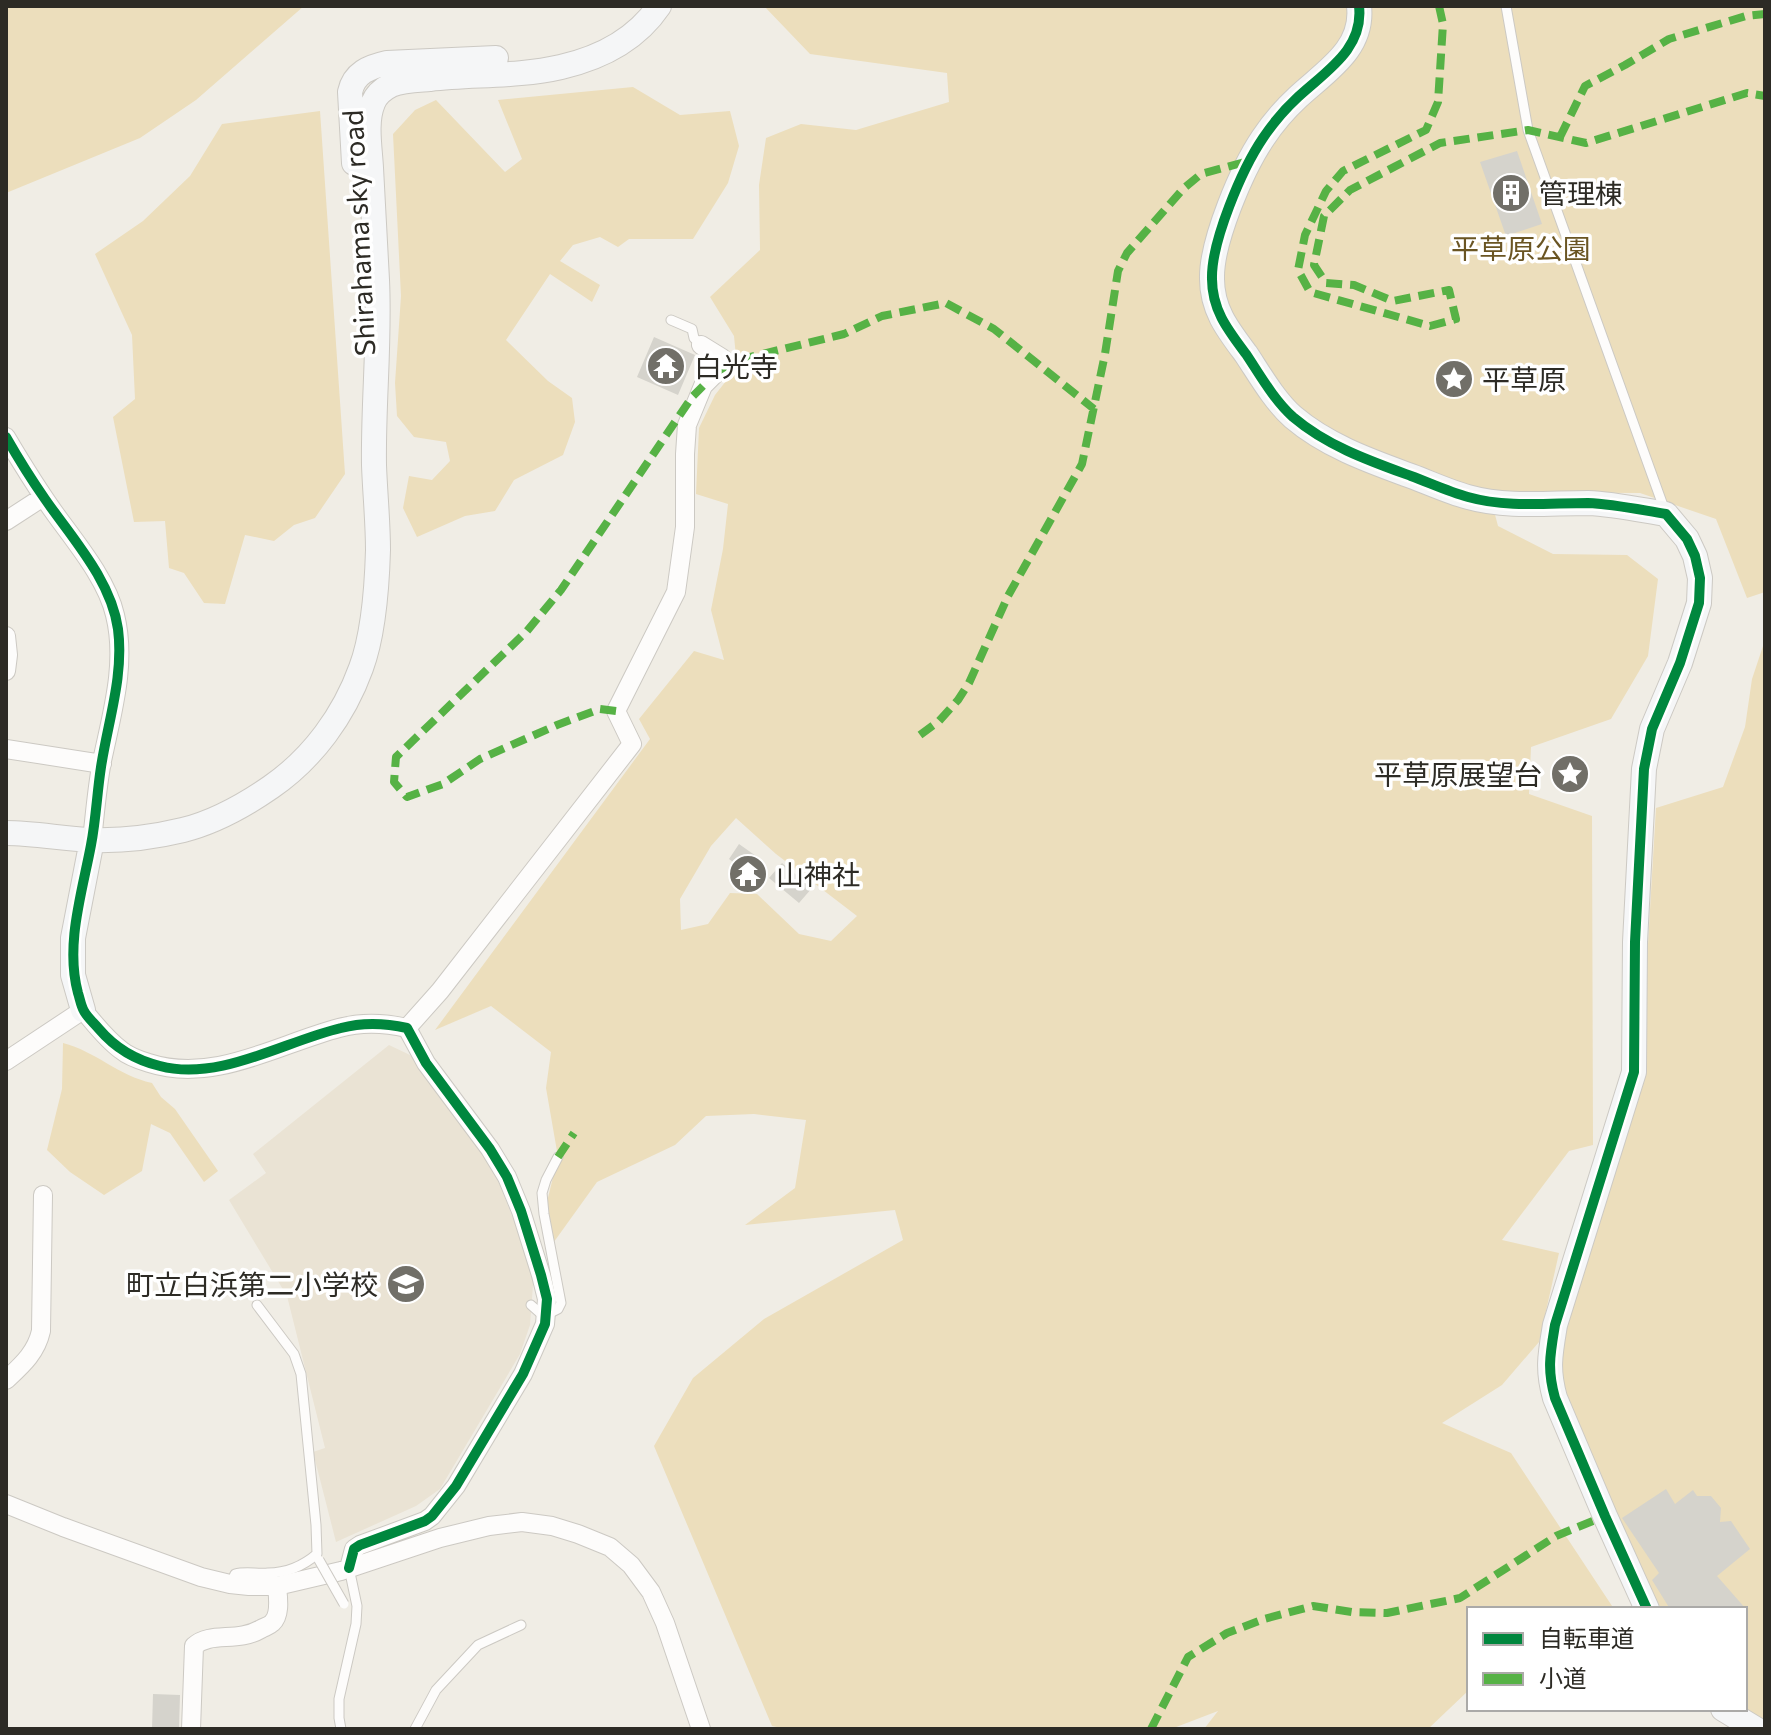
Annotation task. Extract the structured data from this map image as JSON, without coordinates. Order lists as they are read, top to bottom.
{
  "streets": {
    "street": ["Shirahama sky road"]
  },
  "parks": ["平草原公園"],
  "places": {
    "building": ["管理棟"],
    "temple": ["白光寺", "山神社"],
    "place": ["平草原", "平草原展望台"],
    "school or university": ["町立白浜第二小学校"]
  },
  "legend": ["自転車道", "小道"]
}
